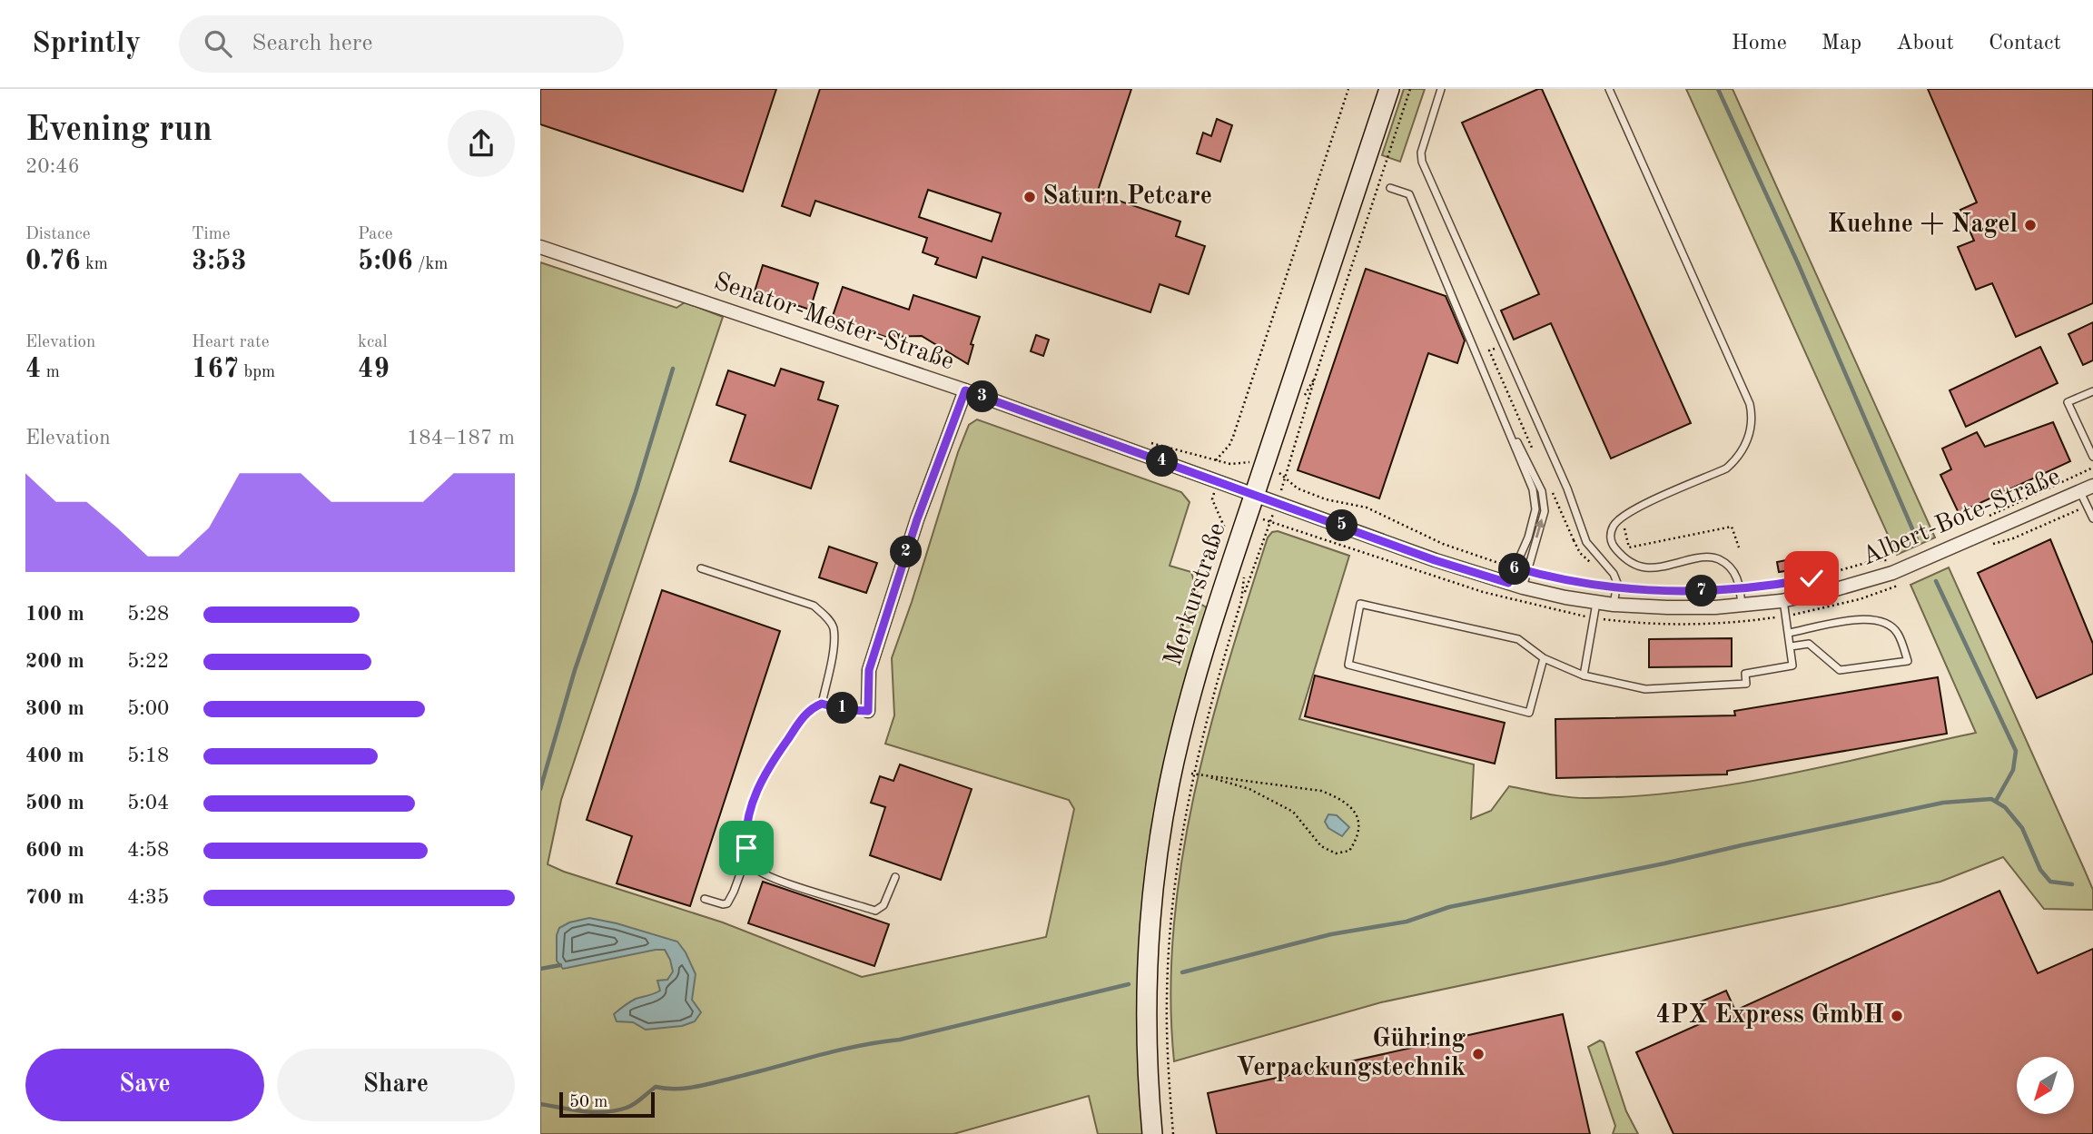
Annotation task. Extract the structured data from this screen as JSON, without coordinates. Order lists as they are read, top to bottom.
{
  "streets": {
    "street": ["Senator-Mester-Straße", "Albert-Bote-Straße", "Merkurstraße"]
  },
  "crossings": [
    ["Senator-Mester-Straße", "Albert-Bote-Straße"],
    ["Senator-Mester-Straße", "Merkurstraße"],
    ["Albert-Bote-Straße", "Merkurstraße"]
  ],
  "places": [
    "Saturn Petcare",
    "Kuehne + Nagel",
    "4PX Express GmbH",
    "Gühring Verpackungstechnik"
  ],
  "scale_bar": "50 m",
  "north": "bottom left",
  "page": {
    "header": "Sprintly",
    "search": "Search here",
    "nav": [
      "Home",
      "Map",
      "About",
      "Contact"
    ],
    "heading": ["Evening run", "20:46"],
    "stats": [
      ["Distance", "0.76 km"],
      ["Time", "3:53"],
      ["Pace", "5:06 /km"],
      ["Elevation", "4 m"],
      ["Heart rate", "167 bpm"],
      ["kcal", "49"]
    ],
    "pins": [
      "3",
      "4",
      "5",
      "2",
      "6",
      "7",
      "1"
    ],
    "chart": ["Elevation", "184–187 m"],
    "list": [
      {
        "name": "100 m",
        "note": "5:28"
      },
      {
        "name": "200 m",
        "note": "5:22"
      },
      {
        "name": "300 m",
        "note": "5:00"
      },
      {
        "name": "400 m",
        "note": "5:18"
      },
      {
        "name": "500 m",
        "note": "5:04"
      },
      {
        "name": "600 m",
        "note": "4:58"
      },
      {
        "name": "700 m",
        "note": "4:35"
      }
    ],
    "buttons": ["Save", "Share"],
    "scale": "50 m"
  }
}
